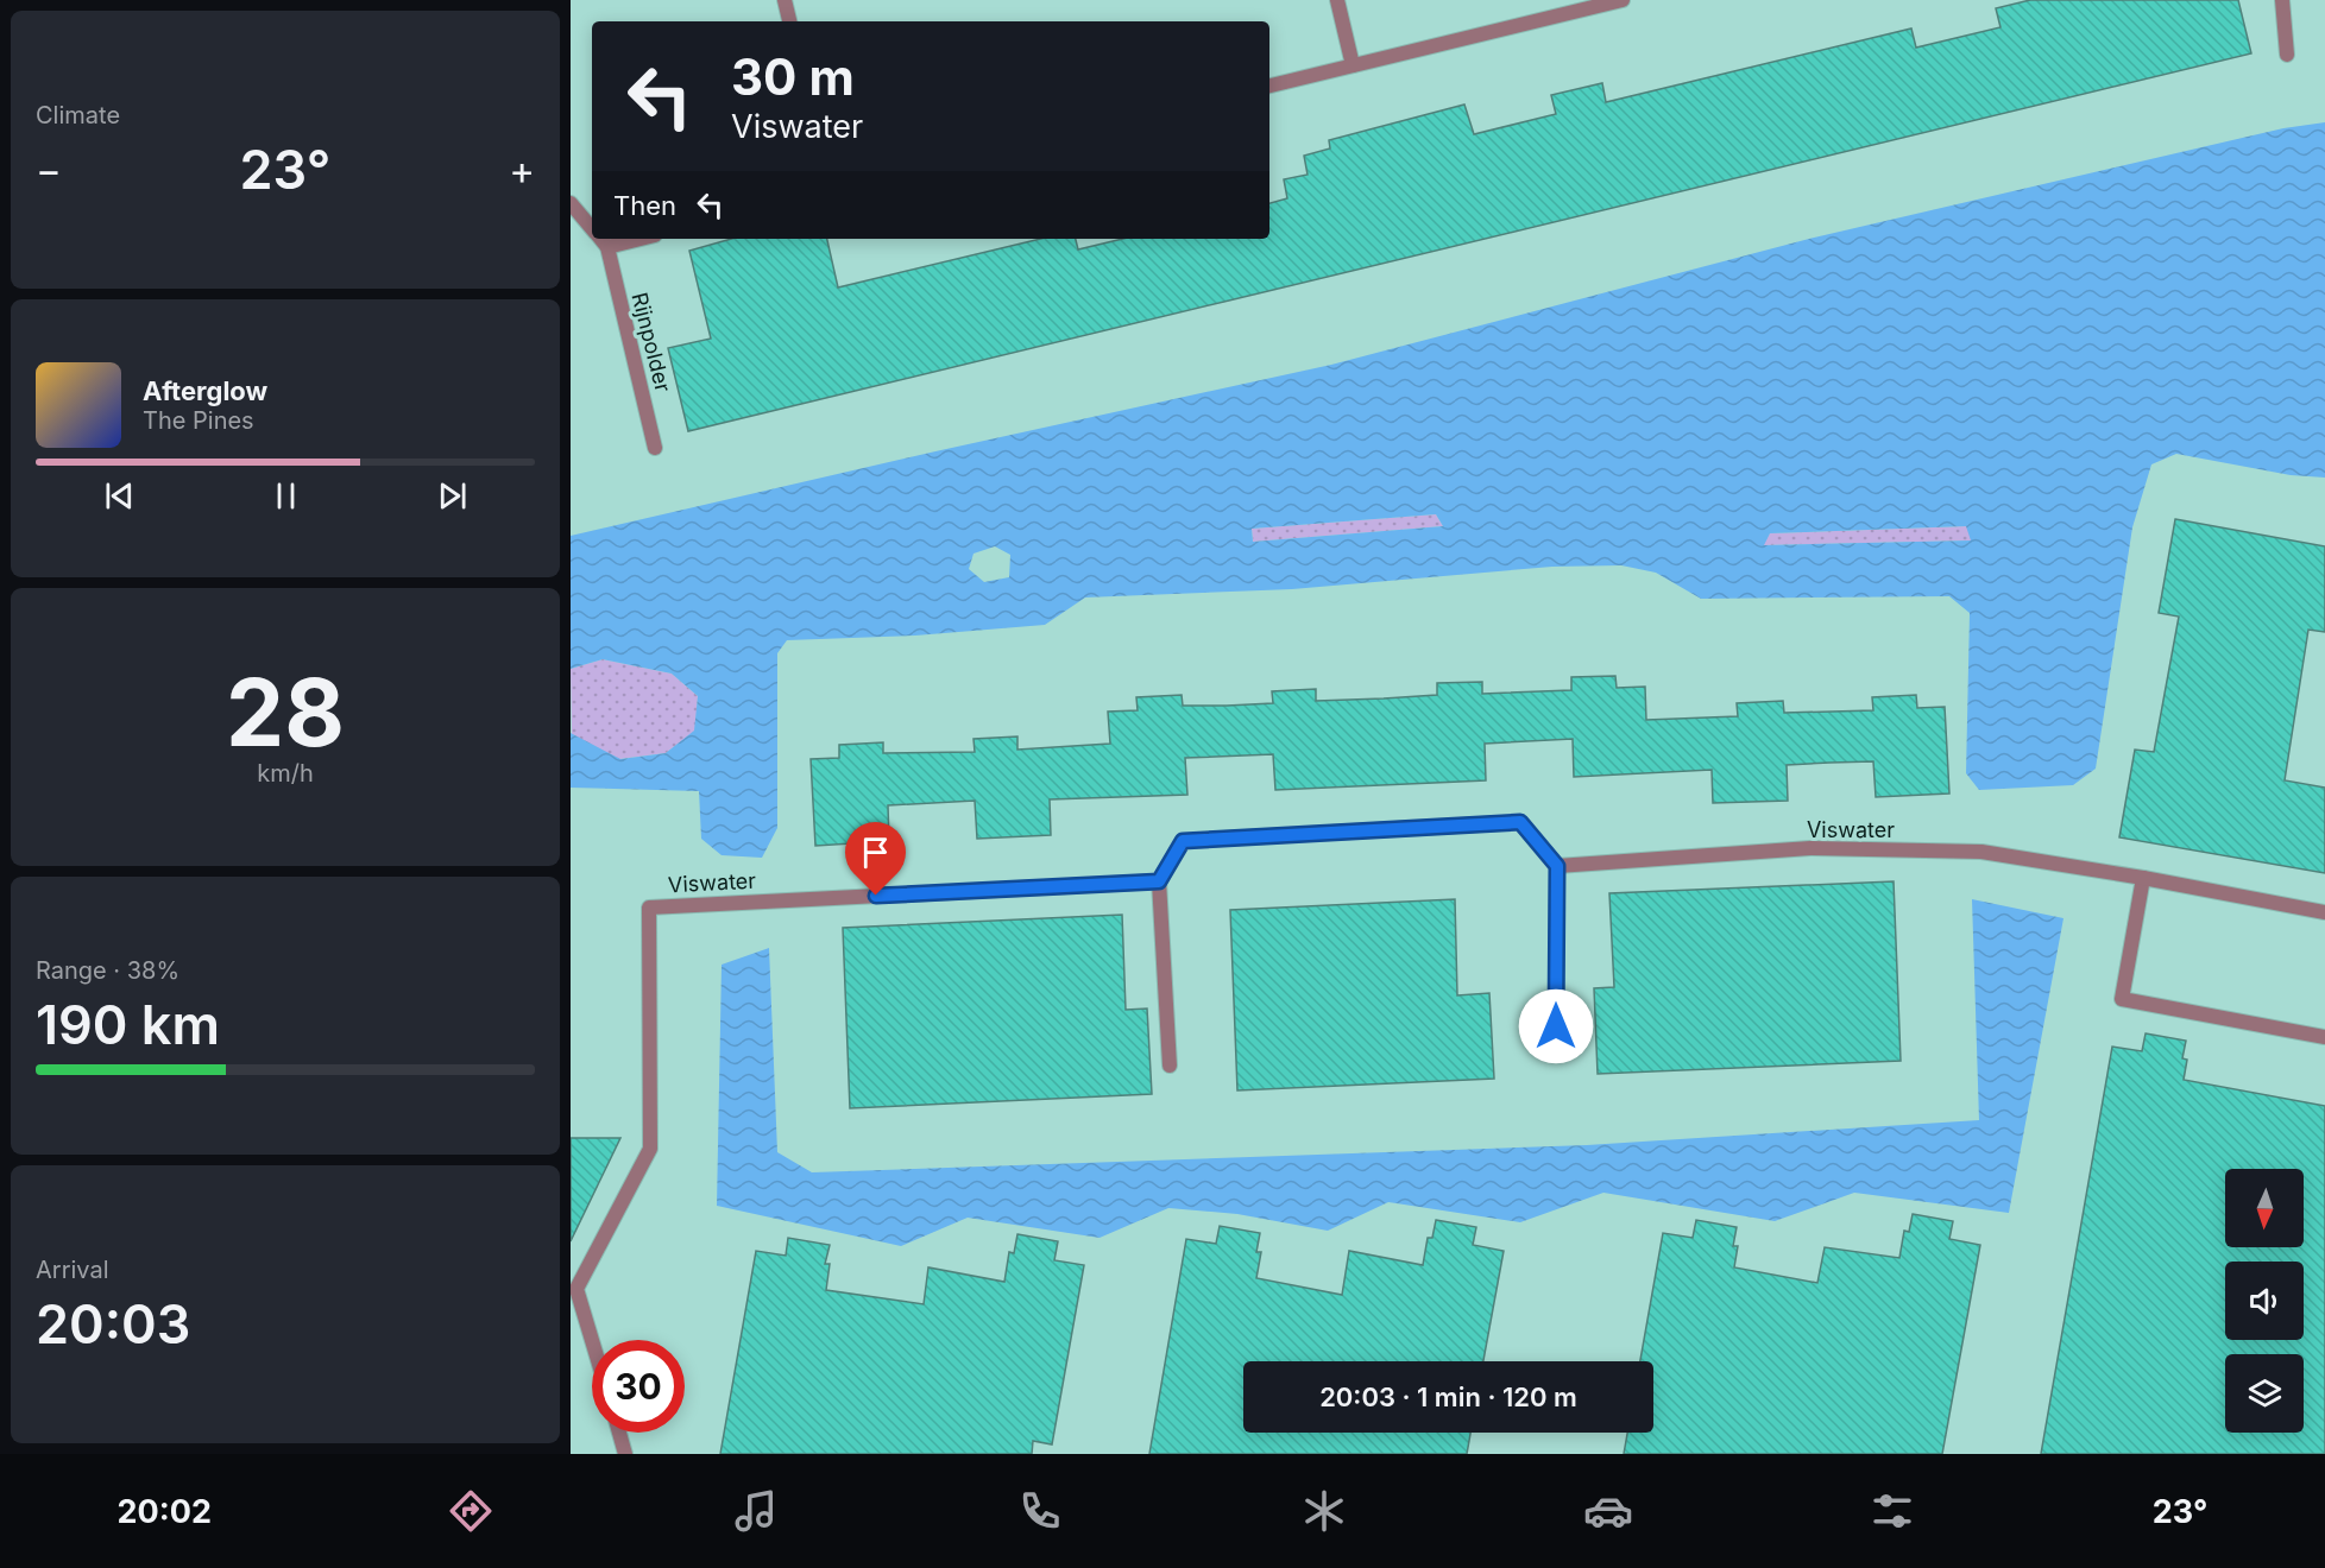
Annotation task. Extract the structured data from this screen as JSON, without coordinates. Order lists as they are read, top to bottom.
{
  "streets": {
    "street": ["Rijnpolder", "Viswater"]
  },
  "north": "bottom",
  "page": {
    "tile": [
      "Climate",
      ["28", "km/h"],
      ["Range · 38%", "190 km"],
      ["Arrival", "20:03"]
    ],
    "turn": ["30 m", "Viswater"],
    "heat": ["−", "23°", "+"],
    "then": "Then",
    "song": ["Afterglow", "The Pines"],
    "limit": "30",
    "trip": "20:03 · 1 min · 120 m",
    "tabs": ["20:02", "23°"]
  }
}
